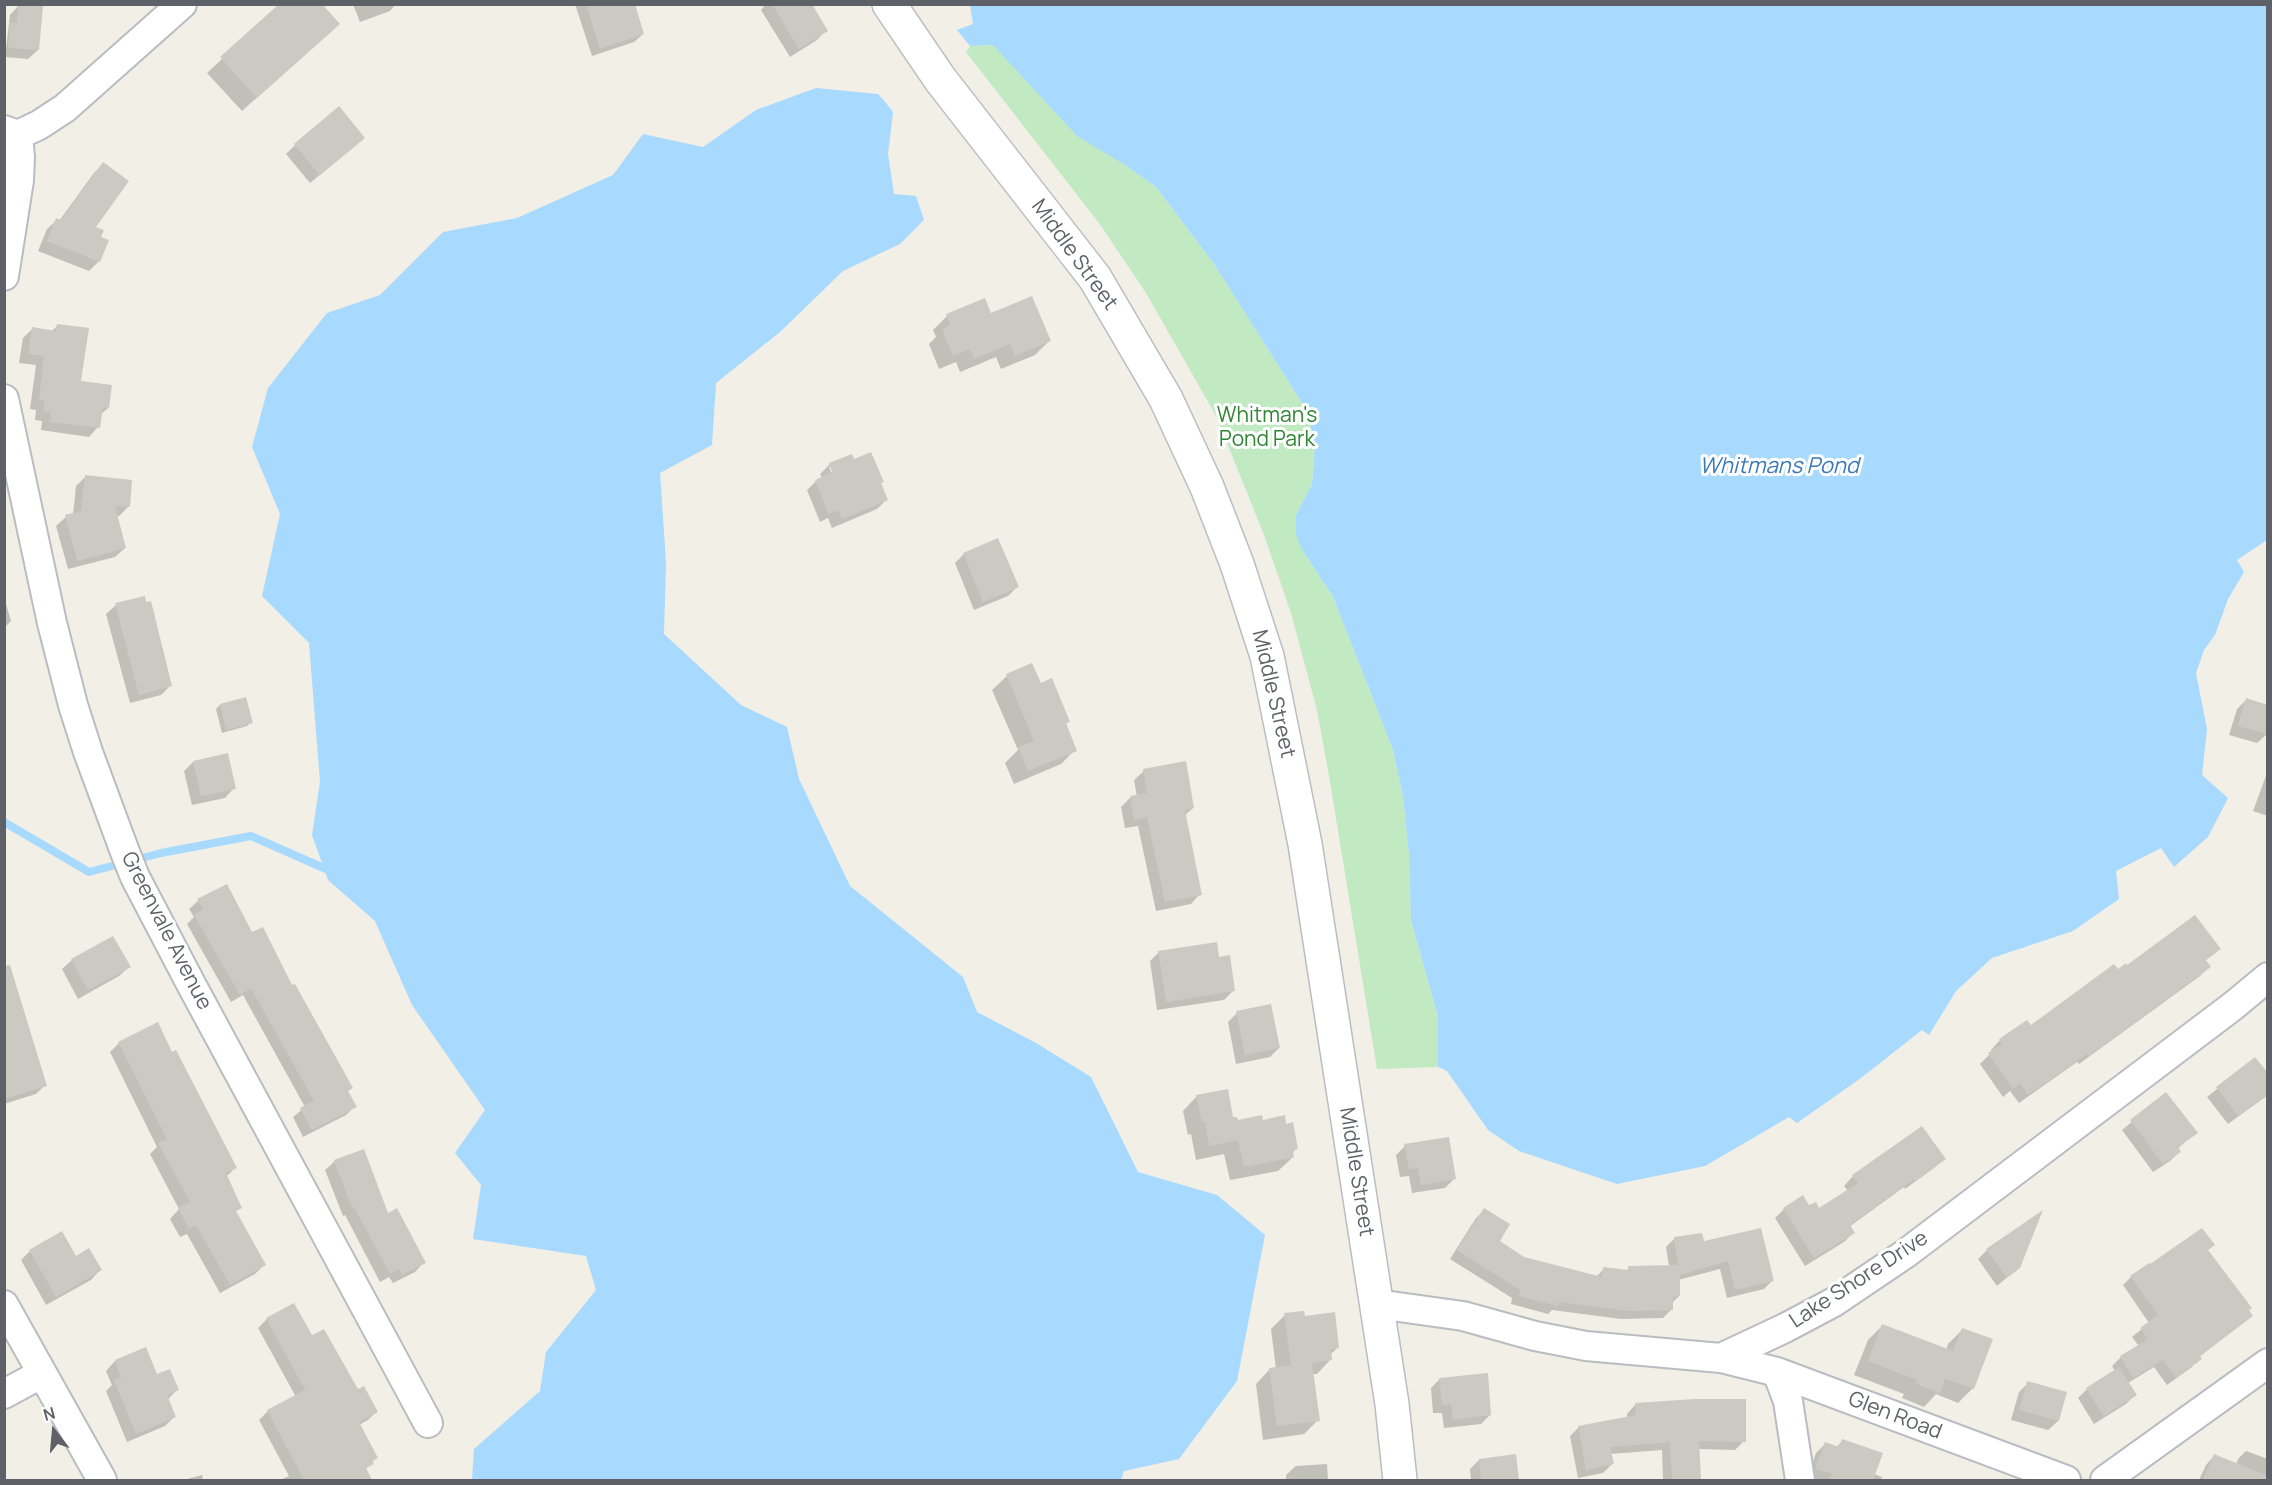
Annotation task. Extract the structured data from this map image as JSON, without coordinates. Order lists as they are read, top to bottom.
{
  "streets": {
    "main road": ["Middle Street"],
    "street": ["Greenvale Avenue", "Lake Shore Drive", "Glen Road"]
  },
  "crossings": [
    ["Lake Shore Drive", "Glen Road"]
  ],
  "water": ["Whitmans Pond"],
  "parks": ["Whitman's Pond Park"],
  "north": "top"
}
